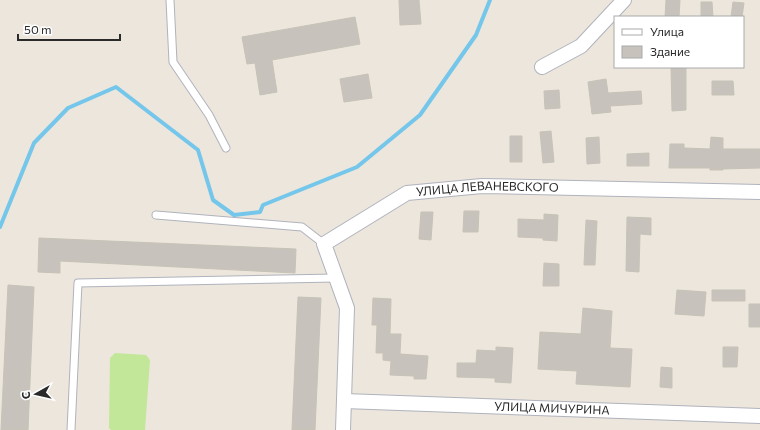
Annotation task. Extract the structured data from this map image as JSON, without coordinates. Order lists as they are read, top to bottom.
{
  "streets": {
    "street": ["УЛИЦА ЛЕВАНЕВСКОГО", "УЛИЦА МИЧУРИНА"]
  },
  "legend": ["Улица", "Здание"],
  "scale_bar": "50 m",
  "north": "left"
}
